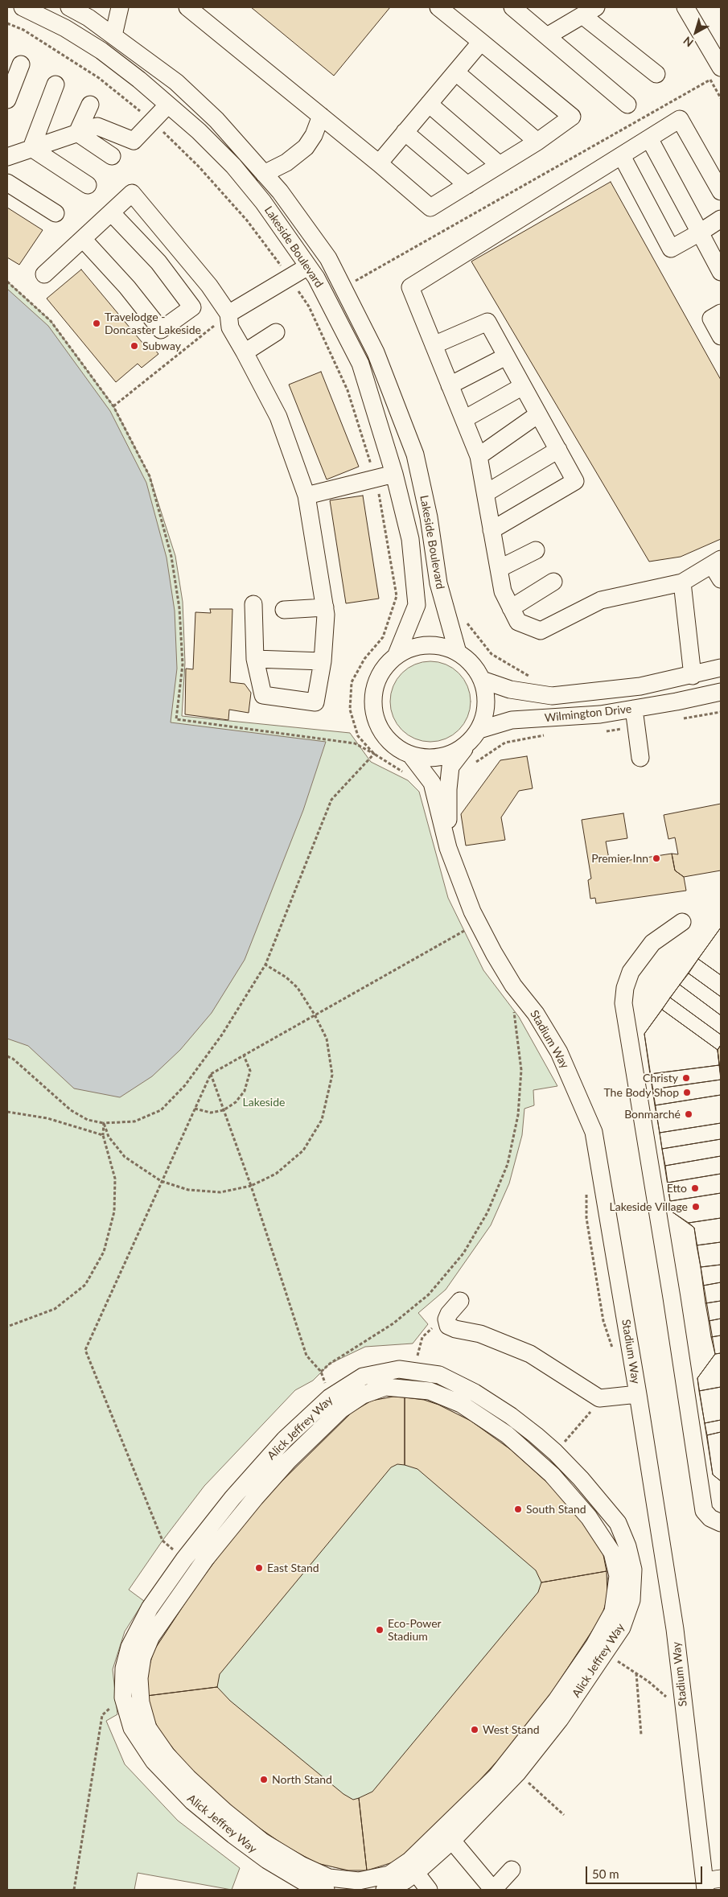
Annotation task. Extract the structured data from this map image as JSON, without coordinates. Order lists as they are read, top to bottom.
{
  "streets": {
    "street": [
      "Lakeside Boulevard",
      "Wilmington Drive",
      "Stadium Way",
      "Alick Jeffrey Way"
    ]
  },
  "crossings": [
    ["Lakeside Boulevard", "Wilmington Drive"],
    ["Lakeside Boulevard", "Stadium Way"],
    ["Wilmington Drive", "Stadium Way"]
  ],
  "parks": ["Lakeside"],
  "places": [
    "Travelodge - Doncaster Lakeside",
    "Subway",
    "Premier Inn",
    "Christy",
    "The Body Shop",
    "Bonmarché",
    "Etto",
    "Lakeside Village",
    "South Stand",
    "East Stand",
    "Eco-Power Stadium",
    "West Stand",
    "North Stand"
  ],
  "scale_bar": "50 m",
  "north": "bottom left"
}
